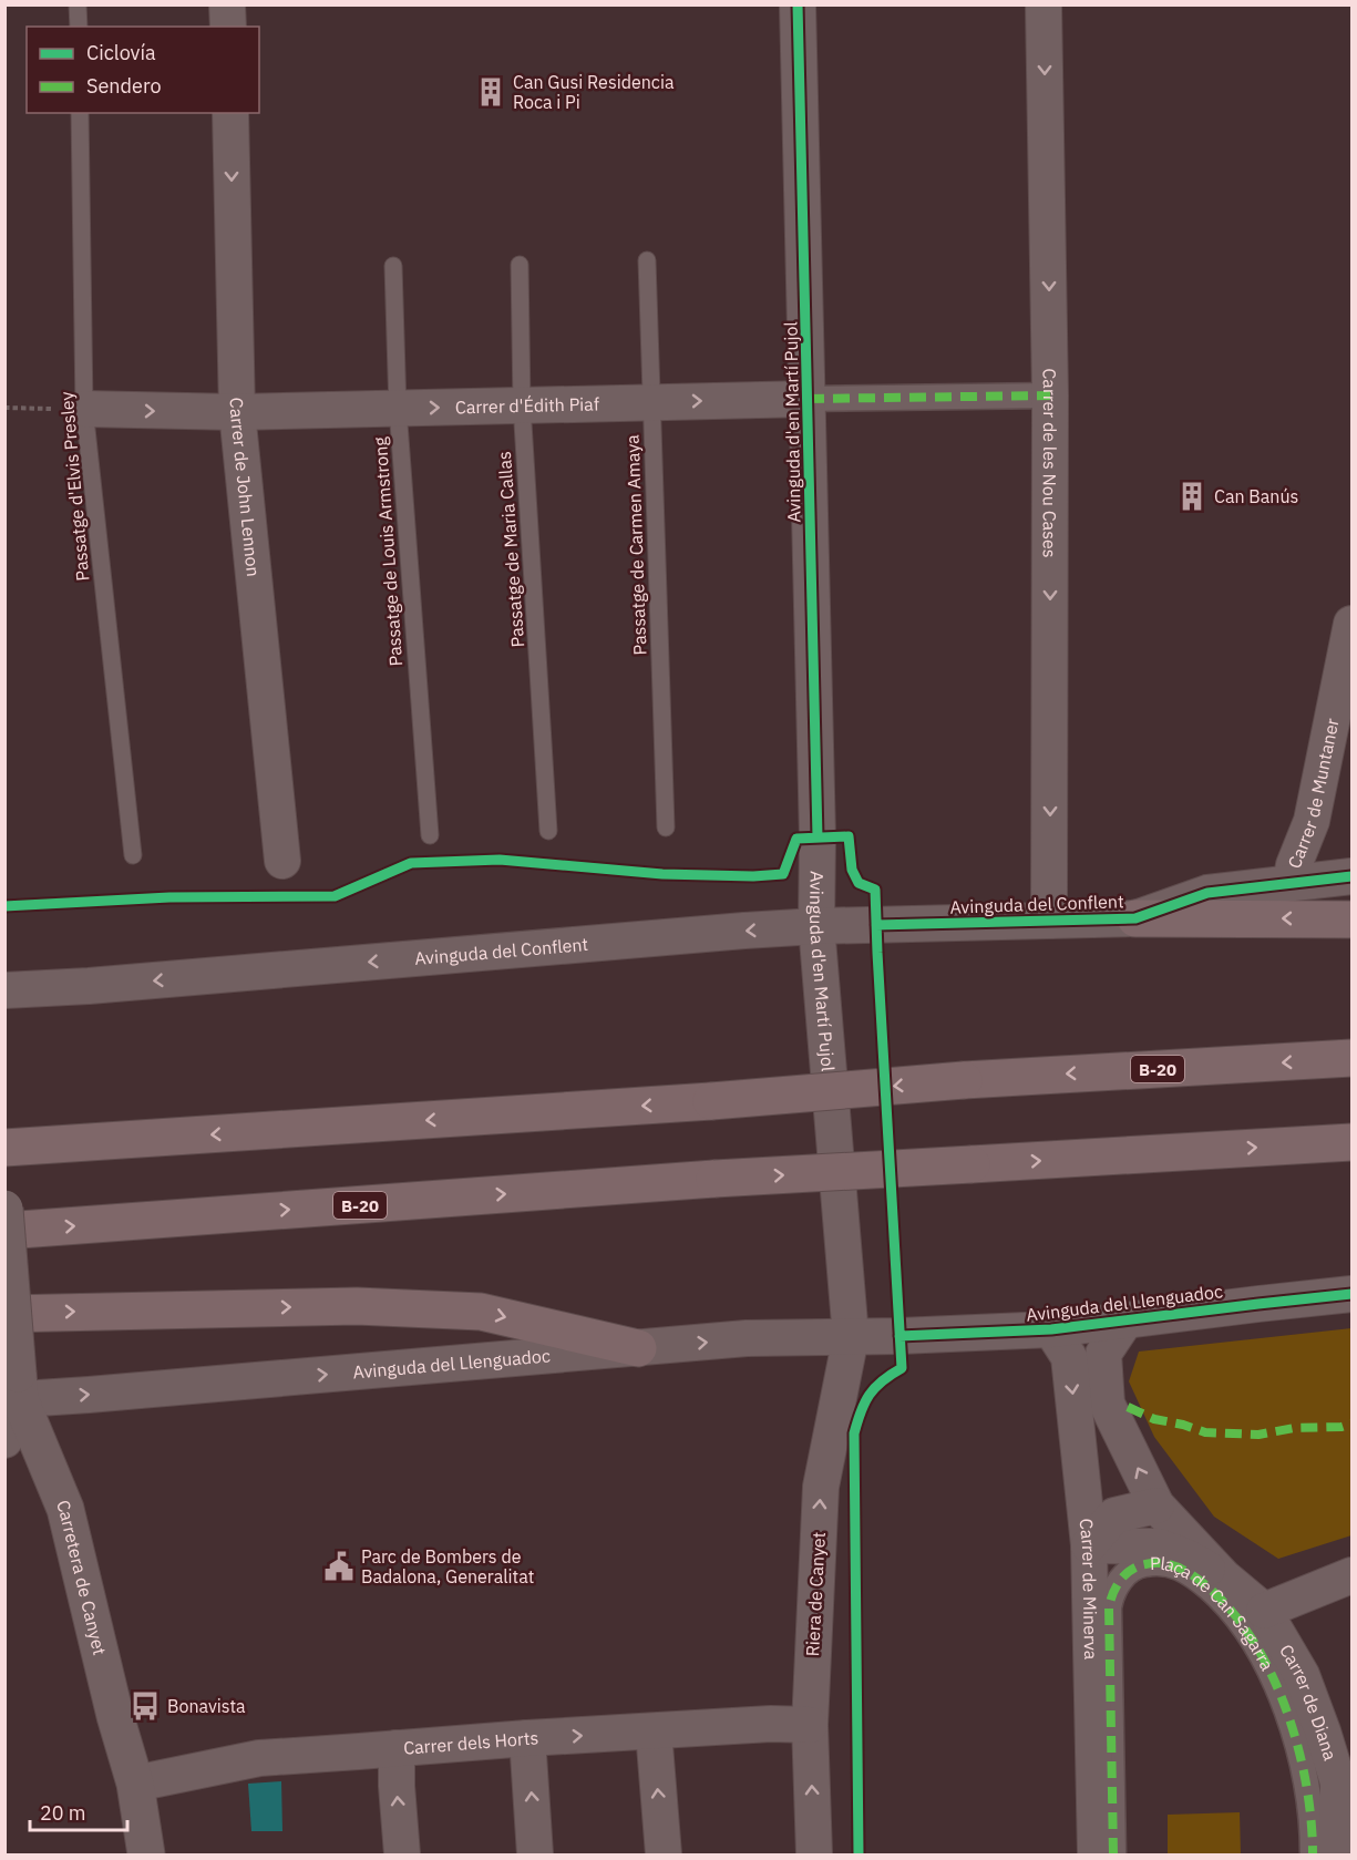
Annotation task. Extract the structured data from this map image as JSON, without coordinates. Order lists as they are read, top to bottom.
{
  "streets": {
    "highway": ["B-20"],
    "street": [
      "Carrer d'Édith Piaf",
      "Avinguda d'en Martí Pujol",
      "Carrer de les Nou Cases",
      "Carrer de John Lennon",
      "Carrer de Muntaner",
      "Avinguda del Conflent",
      "Avinguda del Llenguadoc",
      "Carretera de Canyet",
      "Carrer de Minerva",
      "Riera de Canyet",
      "Plaça de Can Sagarra",
      "Carrer de Diana",
      "Carrer dels Horts"
    ],
    "lane": [
      "Passatge d'Elvis Presley",
      "Passatge de Carmen Amaya",
      "Passatge de Maria Callas",
      "Passatge de Louis Armstrong"
    ]
  },
  "crossings": [
    ["Carrer d'Édith Piaf", "Avinguda d'en Martí Pujol"],
    ["Carrer d'Édith Piaf", "Carrer de les Nou Cases"],
    ["Carrer d'Édith Piaf", "Passatge d'Elvis Presley"],
    ["Carrer d'Édith Piaf", "Carrer de John Lennon"],
    ["Carrer d'Édith Piaf", "Passatge de Carmen Amaya"],
    ["Carrer d'Édith Piaf", "Passatge de Maria Callas"],
    ["Carrer d'Édith Piaf", "Passatge de Louis Armstrong"],
    ["Avinguda d'en Martí Pujol", "Avinguda del Conflent"],
    ["Avinguda d'en Martí Pujol", "Avinguda del Llenguadoc"],
    ["Avinguda d'en Martí Pujol", "Riera de Canyet"],
    ["Carrer de les Nou Cases", "Avinguda del Conflent"],
    ["Carrer de Muntaner", "Avinguda del Conflent"],
    ["Avinguda del Llenguadoc", "Carretera de Canyet"],
    ["Avinguda del Llenguadoc", "Carrer de Minerva"],
    ["Avinguda del Llenguadoc", "Riera de Canyet"],
    ["Avinguda del Llenguadoc", "Carrer de Diana"],
    ["Carretera de Canyet", "Carrer dels Horts"],
    ["Carrer de Minerva", "Carrer de Diana"],
    ["Riera de Canyet", "Carrer dels Horts"]
  ],
  "one_way": [
    "Carrer d'Édith Piaf",
    "Carrer de les Nou Cases",
    "Carrer de John Lennon",
    "Avinguda del Conflent",
    "Avinguda del Llenguadoc",
    "Carrer de Minerva"
  ],
  "places": {
    "building": ["Can Gusi Residencia Roca i Pi", "Can Banús"],
    "public building": ["Parc de Bombers de Badalona, Generalitat"],
    "bus stop": ["Bonavista"]
  },
  "legend": ["Ciclovía", "Sendero"],
  "scale_bar": "20 m"
}
